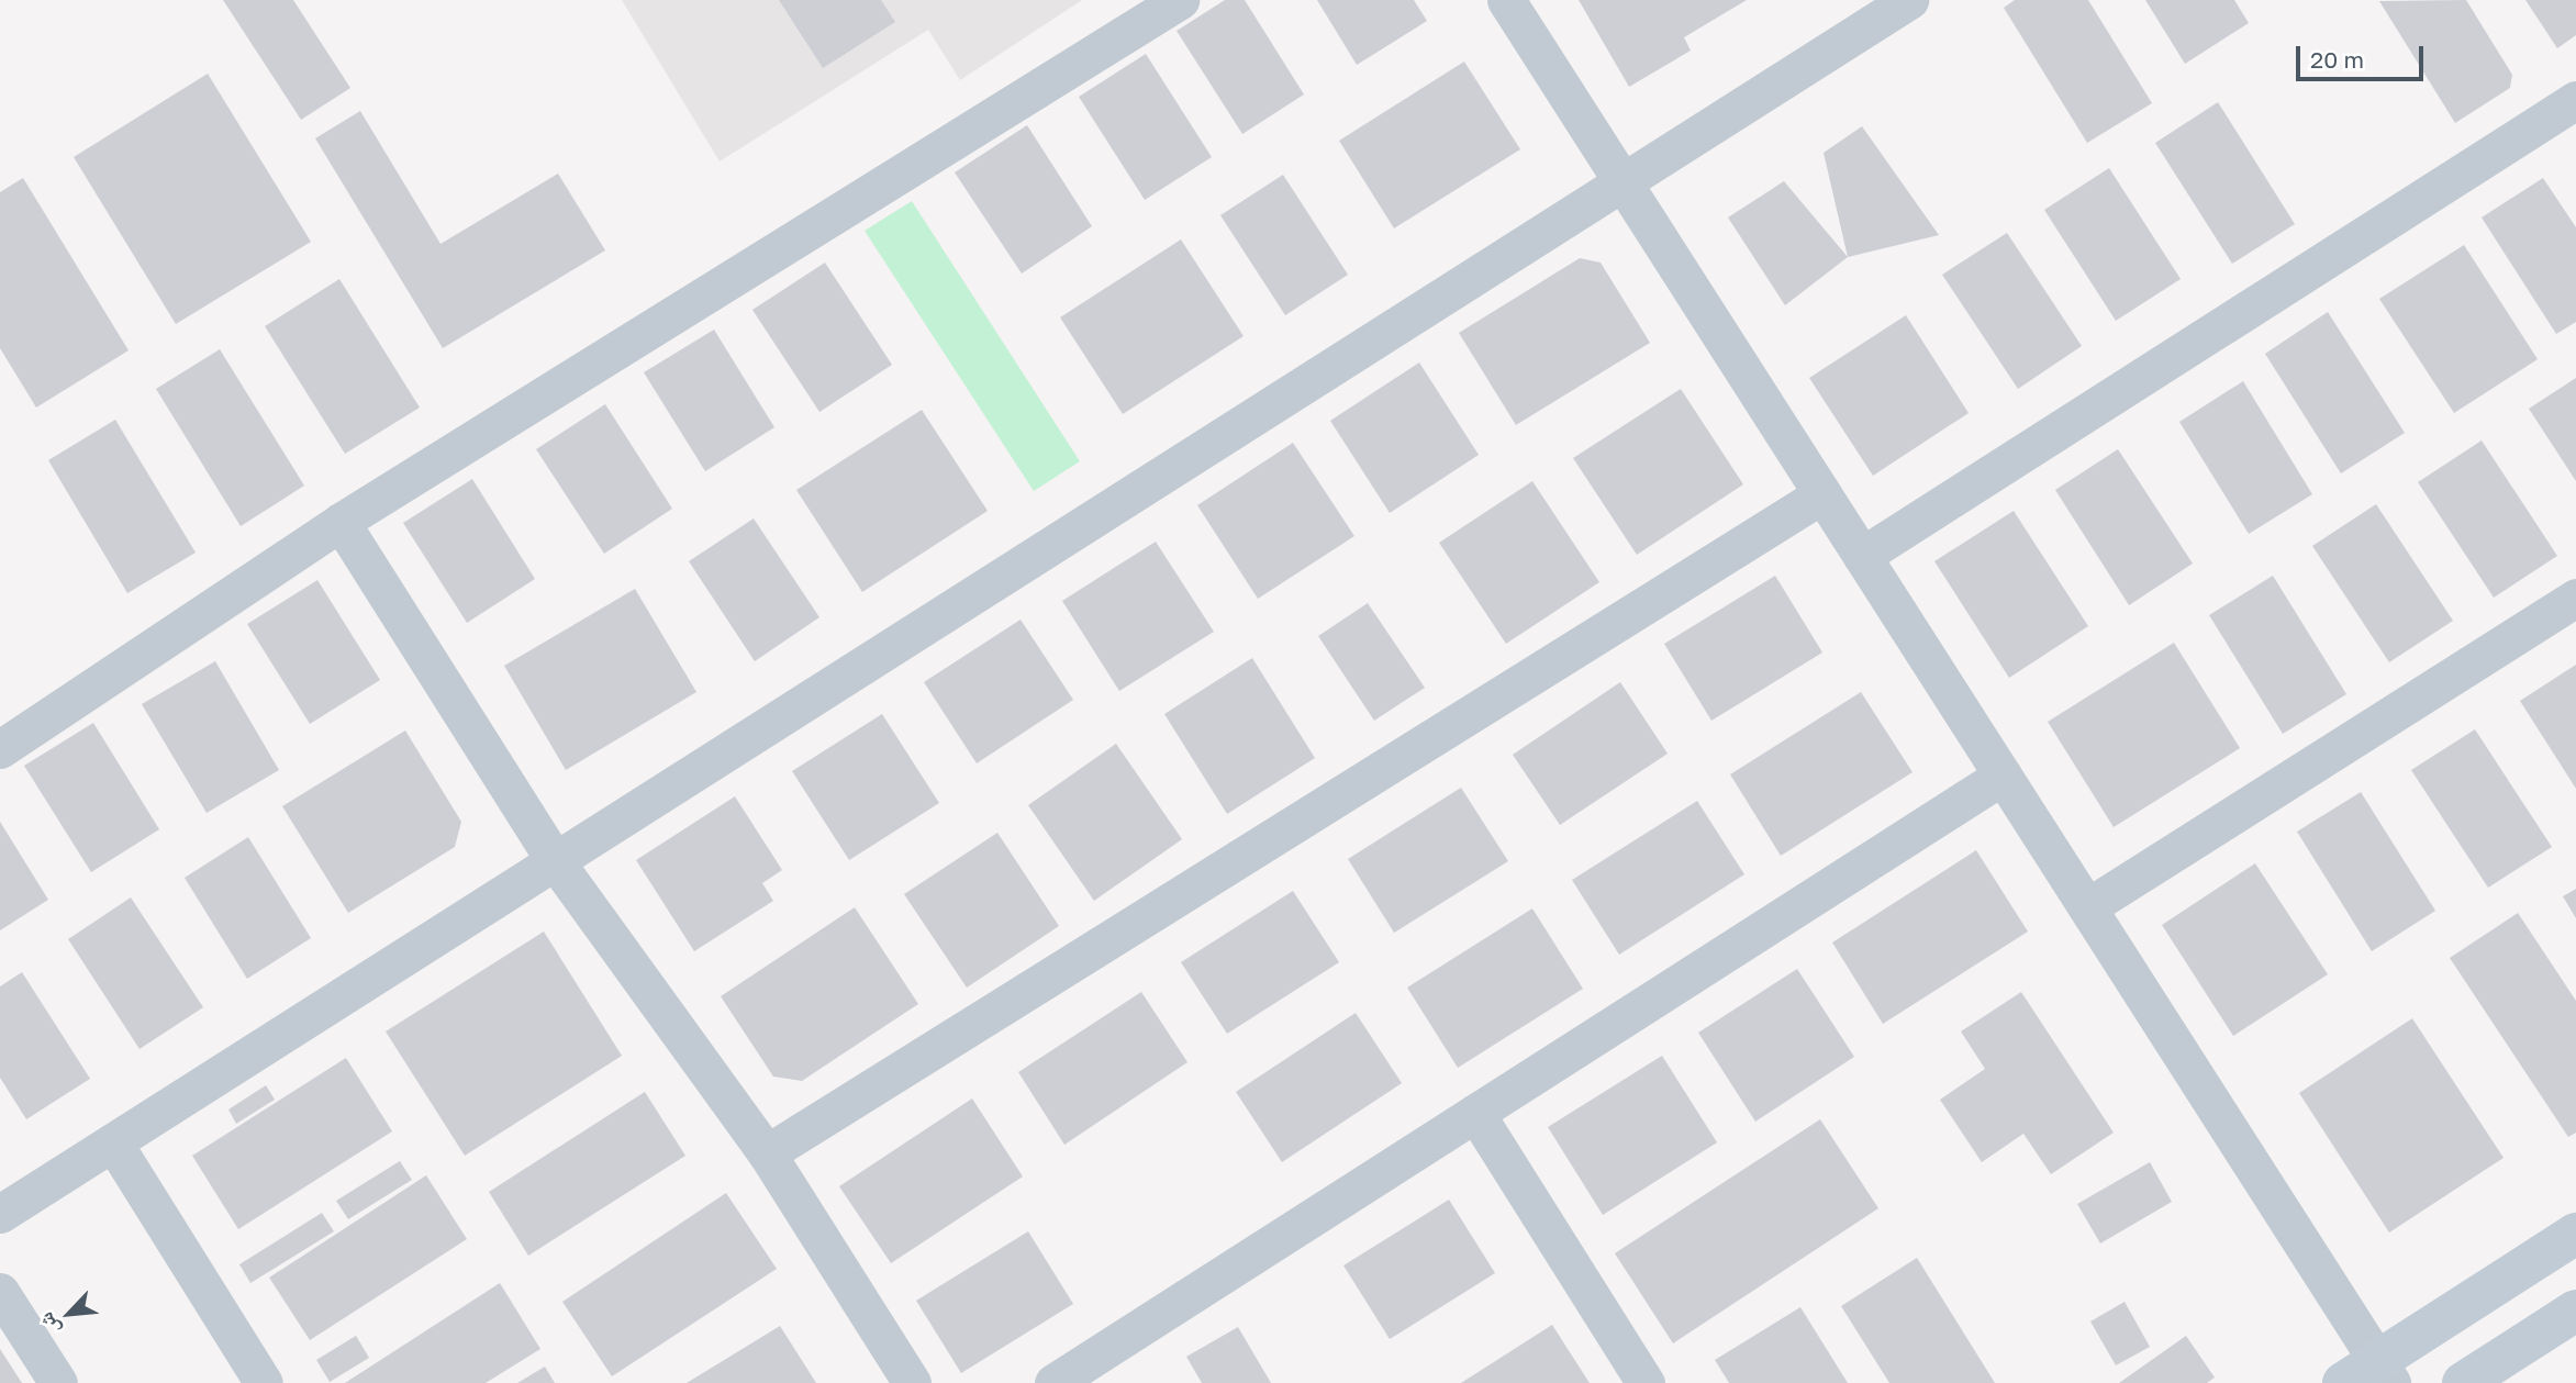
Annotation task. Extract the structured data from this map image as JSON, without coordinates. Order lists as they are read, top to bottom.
{
  "scale_bar": "20 m",
  "north": "bottom left"
}
